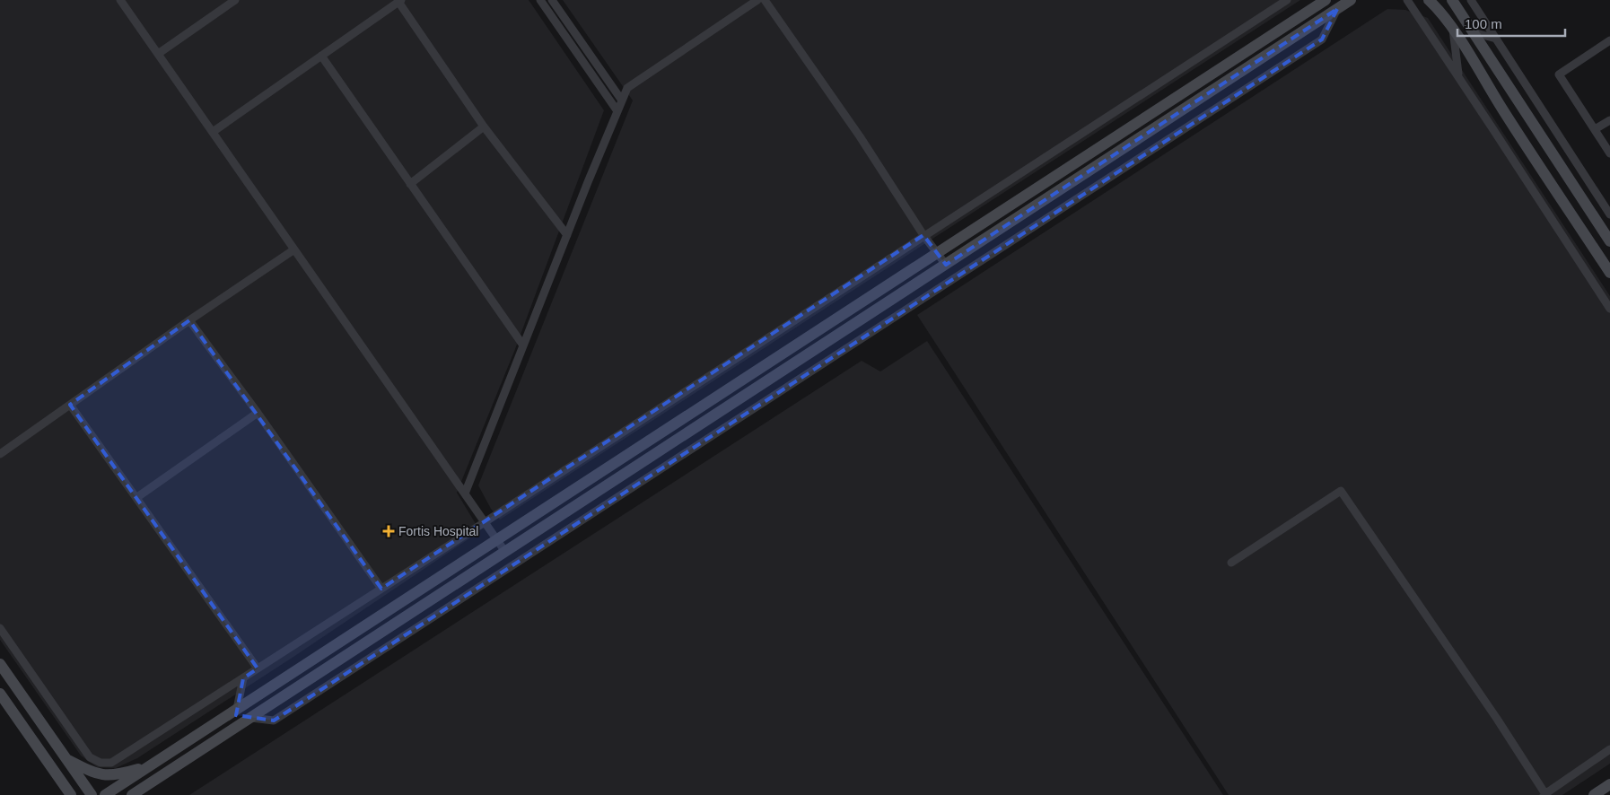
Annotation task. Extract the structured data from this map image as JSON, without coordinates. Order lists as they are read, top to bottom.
{
  "places": {
    "health": ["Fortis Hospital"]
  },
  "scale_bar": "100 m"
}
